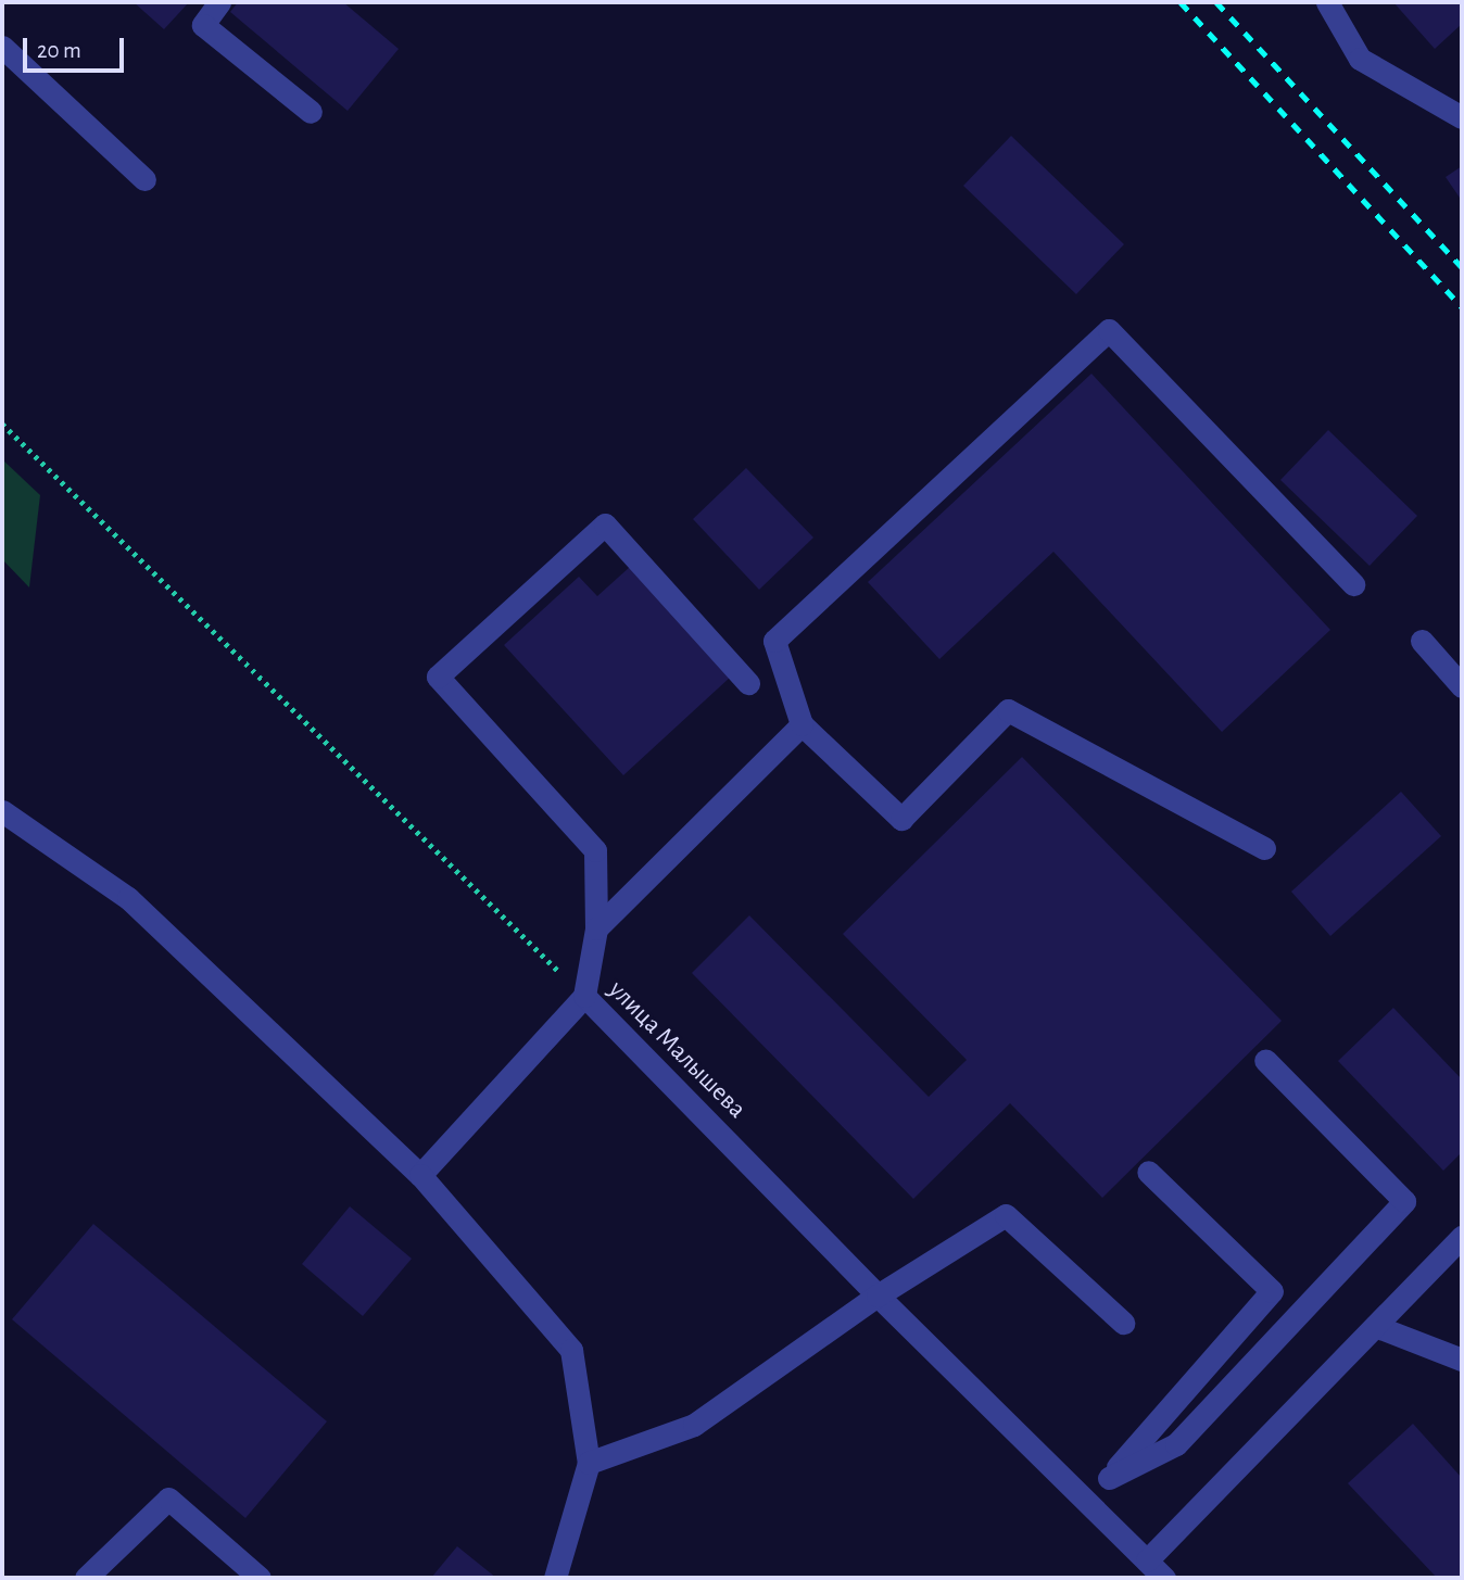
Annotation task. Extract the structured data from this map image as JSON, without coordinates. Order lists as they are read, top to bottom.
{
  "streets": {
    "lane": ["улица Малышева"]
  },
  "scale_bar": "20 m"
}
